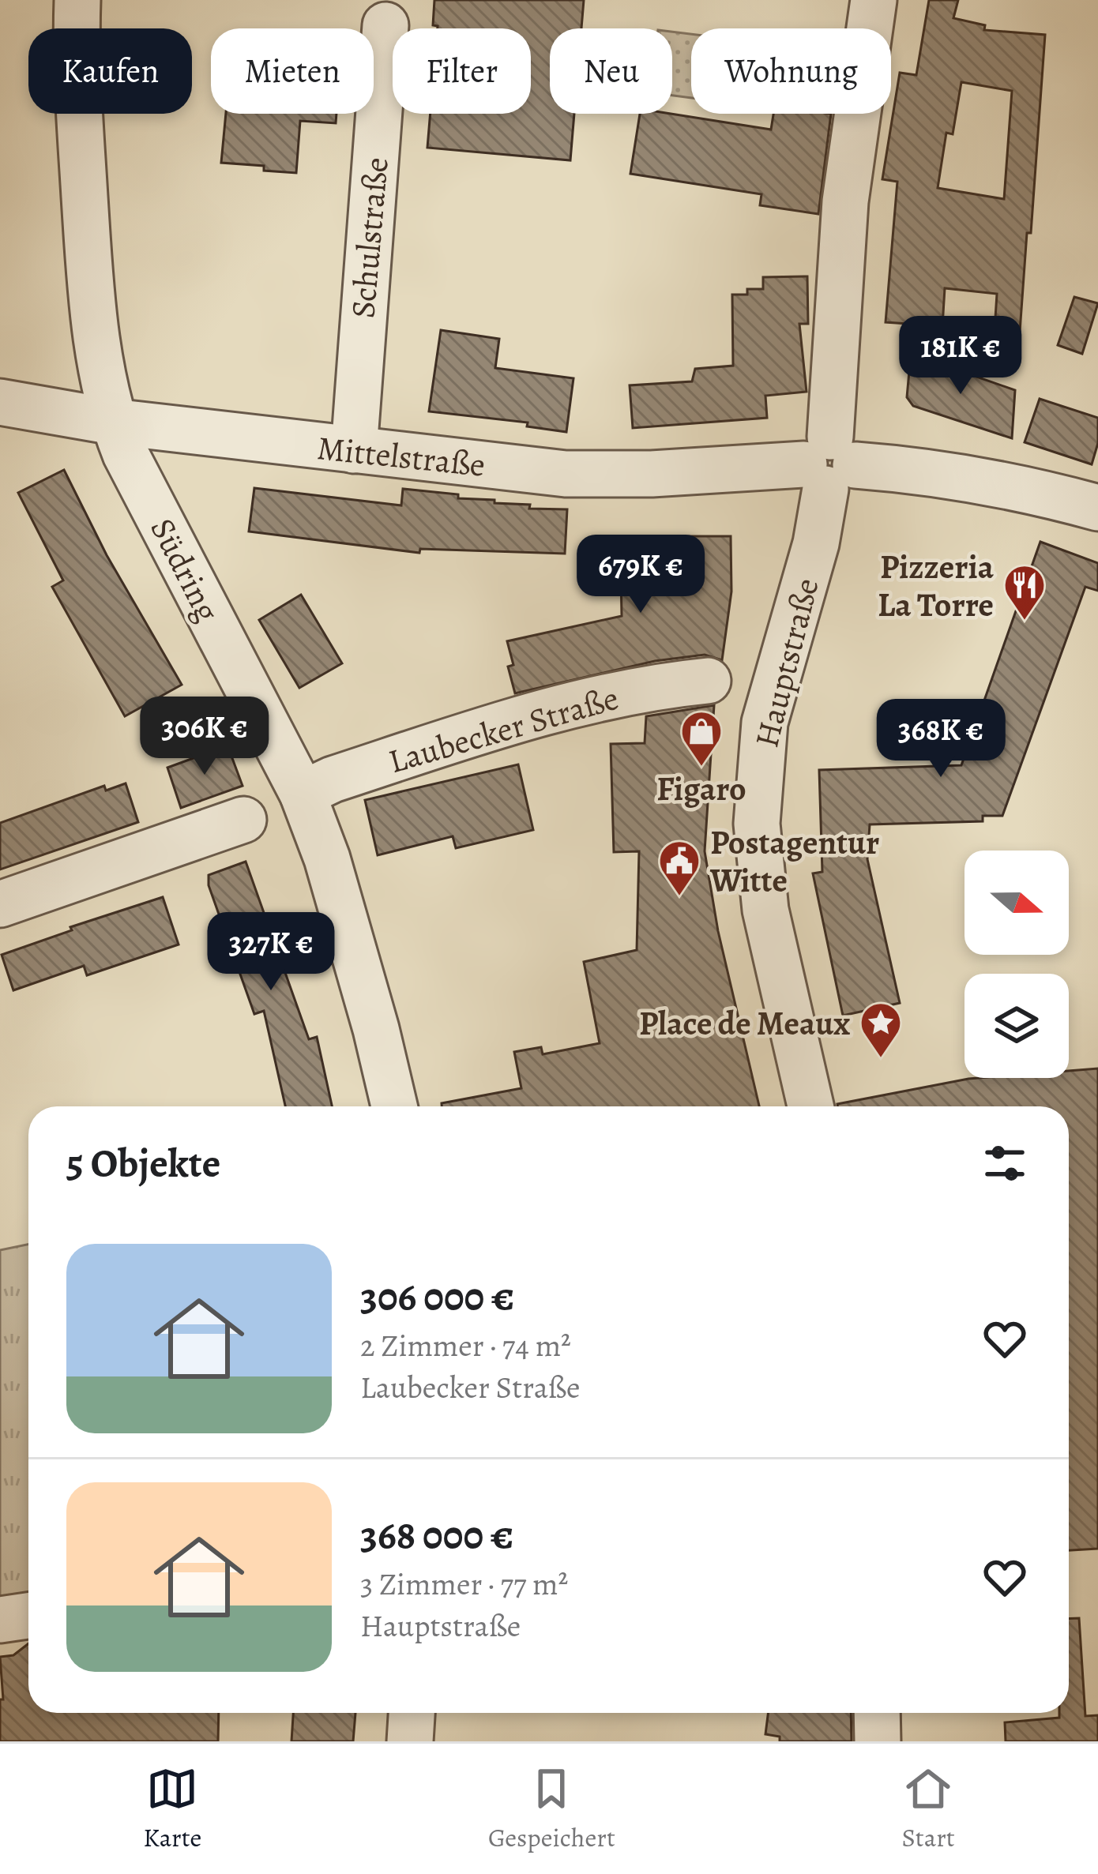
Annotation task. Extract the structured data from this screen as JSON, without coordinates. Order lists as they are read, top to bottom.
{
  "streets": {
    "street": [
      "Schulstraße",
      "Mittelstraße",
      "Südring",
      "Hauptstraße",
      "Laubecker Straße"
    ]
  },
  "crossings": [
    ["Schulstraße", "Mittelstraße"],
    ["Mittelstraße", "Südring"],
    ["Mittelstraße", "Hauptstraße"],
    ["Südring", "Laubecker Straße"]
  ],
  "places": {
    "restaurant": ["Pizzeria La Torre"],
    "shop": ["Figaro"],
    "public building": ["Postagentur Witte"],
    "place": ["Place de Meaux"]
  },
  "north": "right",
  "page": {
    "chip": [
      "Kaufen",
      "Mieten",
      "Filter",
      "Neu",
      "Wohnung"
    ],
    "price": [
      "181K €",
      "679K €",
      "306K €",
      "368K €",
      "327K €"
    ],
    "heading": "5 Objekte",
    "list": [
      {
        "name": "306 000 €",
        "note": "2 Zimmer · 74 m² · Laubecker Straße"
      },
      {
        "name": "368 000 €",
        "note": "3 Zimmer · 77 m² · Hauptstraße"
      }
    ],
    "tabs": ["Karte", "Gespeichert", "Start"]
  }
}
